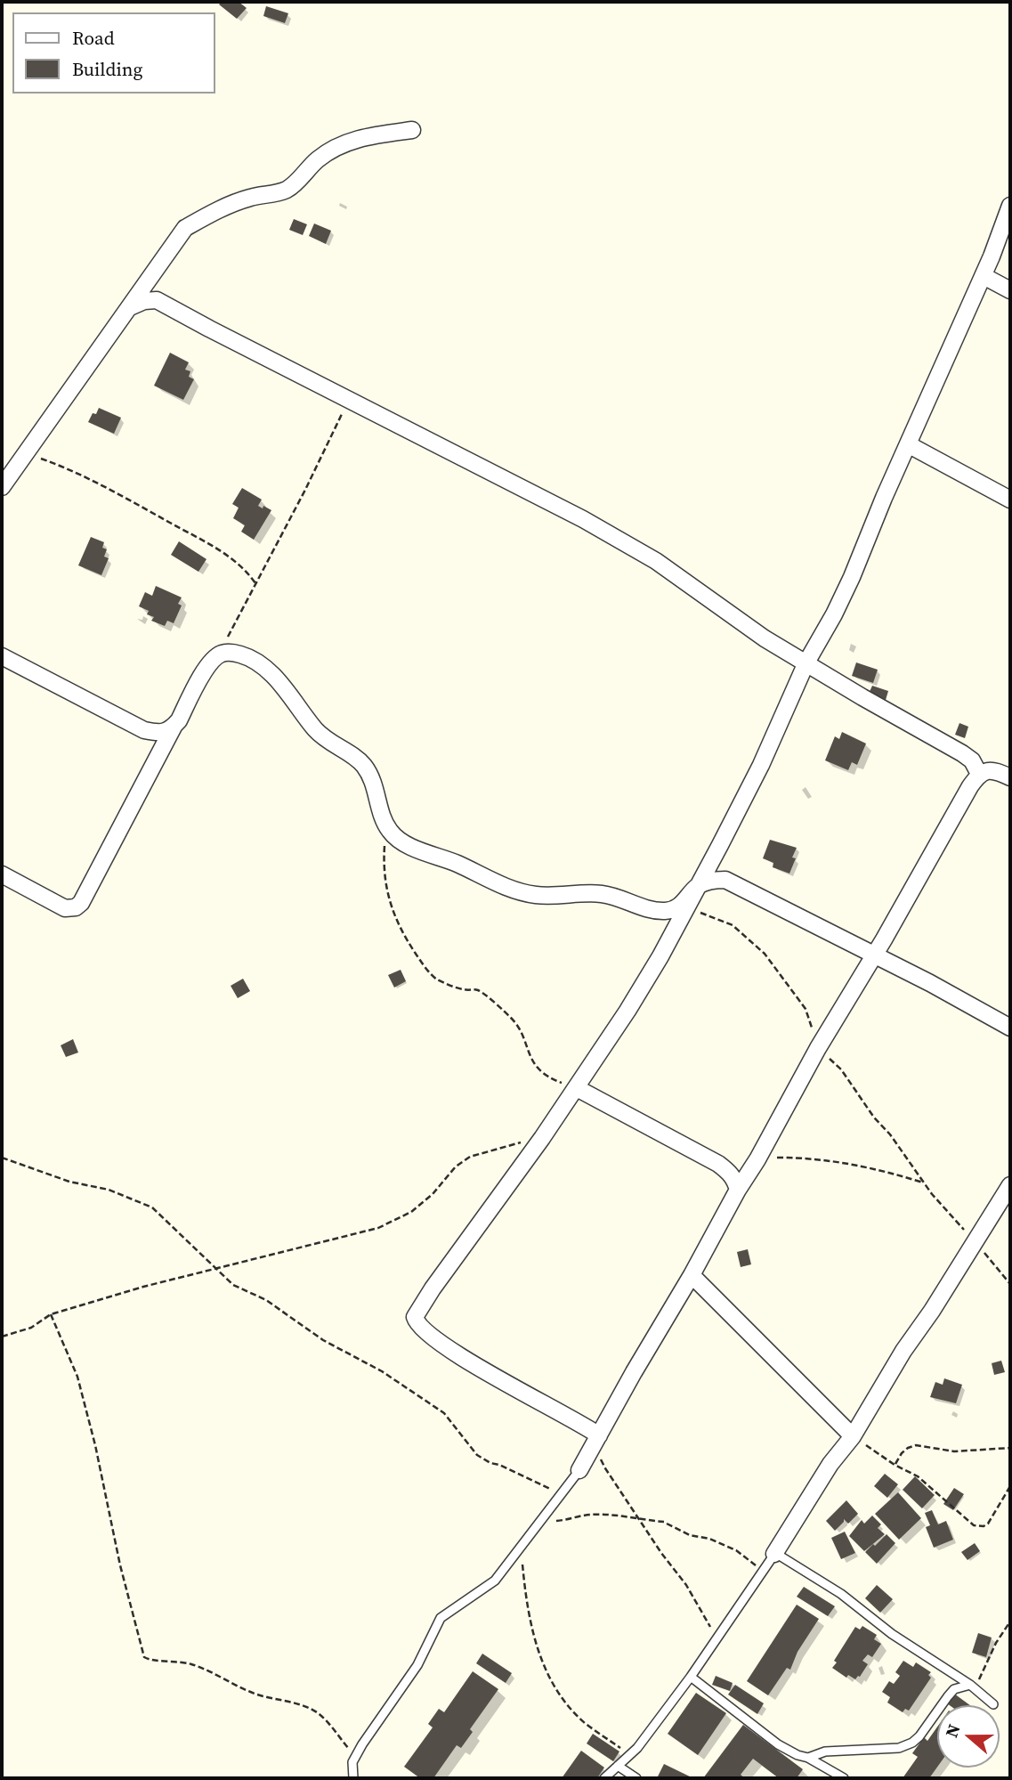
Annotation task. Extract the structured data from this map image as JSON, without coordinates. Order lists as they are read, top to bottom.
{
  "legend": ["Road", "Building"],
  "north": "left"
}
